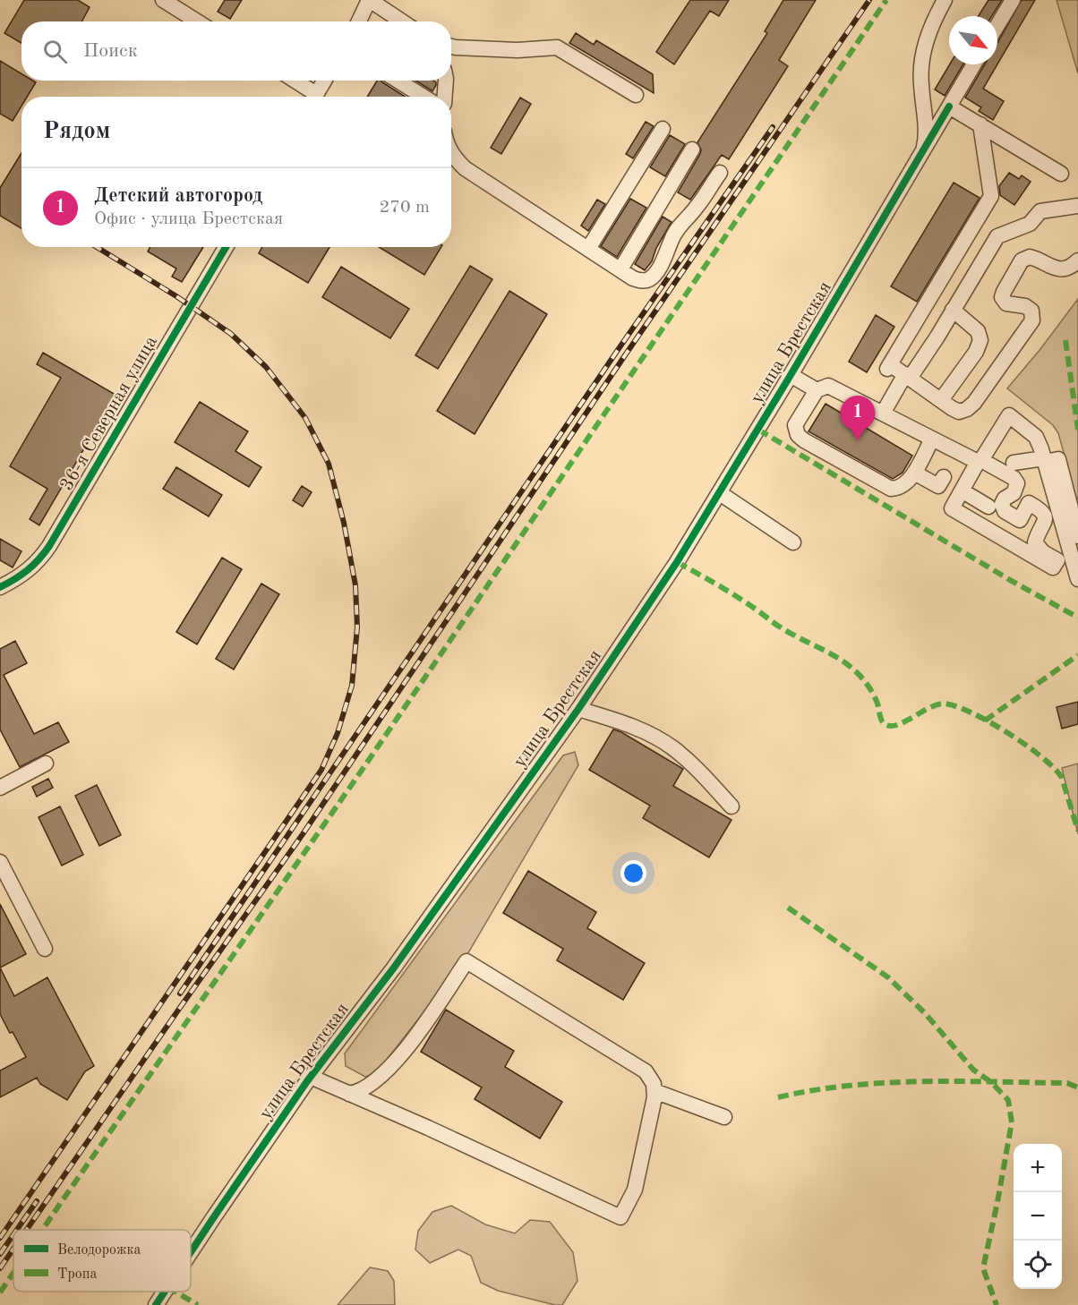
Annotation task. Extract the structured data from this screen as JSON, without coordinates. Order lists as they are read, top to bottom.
{
  "streets": {
    "street": ["улица Брестская", "36-я Северная улица"]
  },
  "legend": ["Велодорожка", "Тропа"],
  "north": "bottom right",
  "page": {
    "search": "Поиск",
    "heading": "Рядом",
    "list": [
      {
        "mark": "1",
        "name": "Детский автогород",
        "note": "Офис · улица Брестская",
        "value": "270 m"
      }
    ],
    "pins": "1",
    "map_buttons": ["+", "−"]
  }
}
